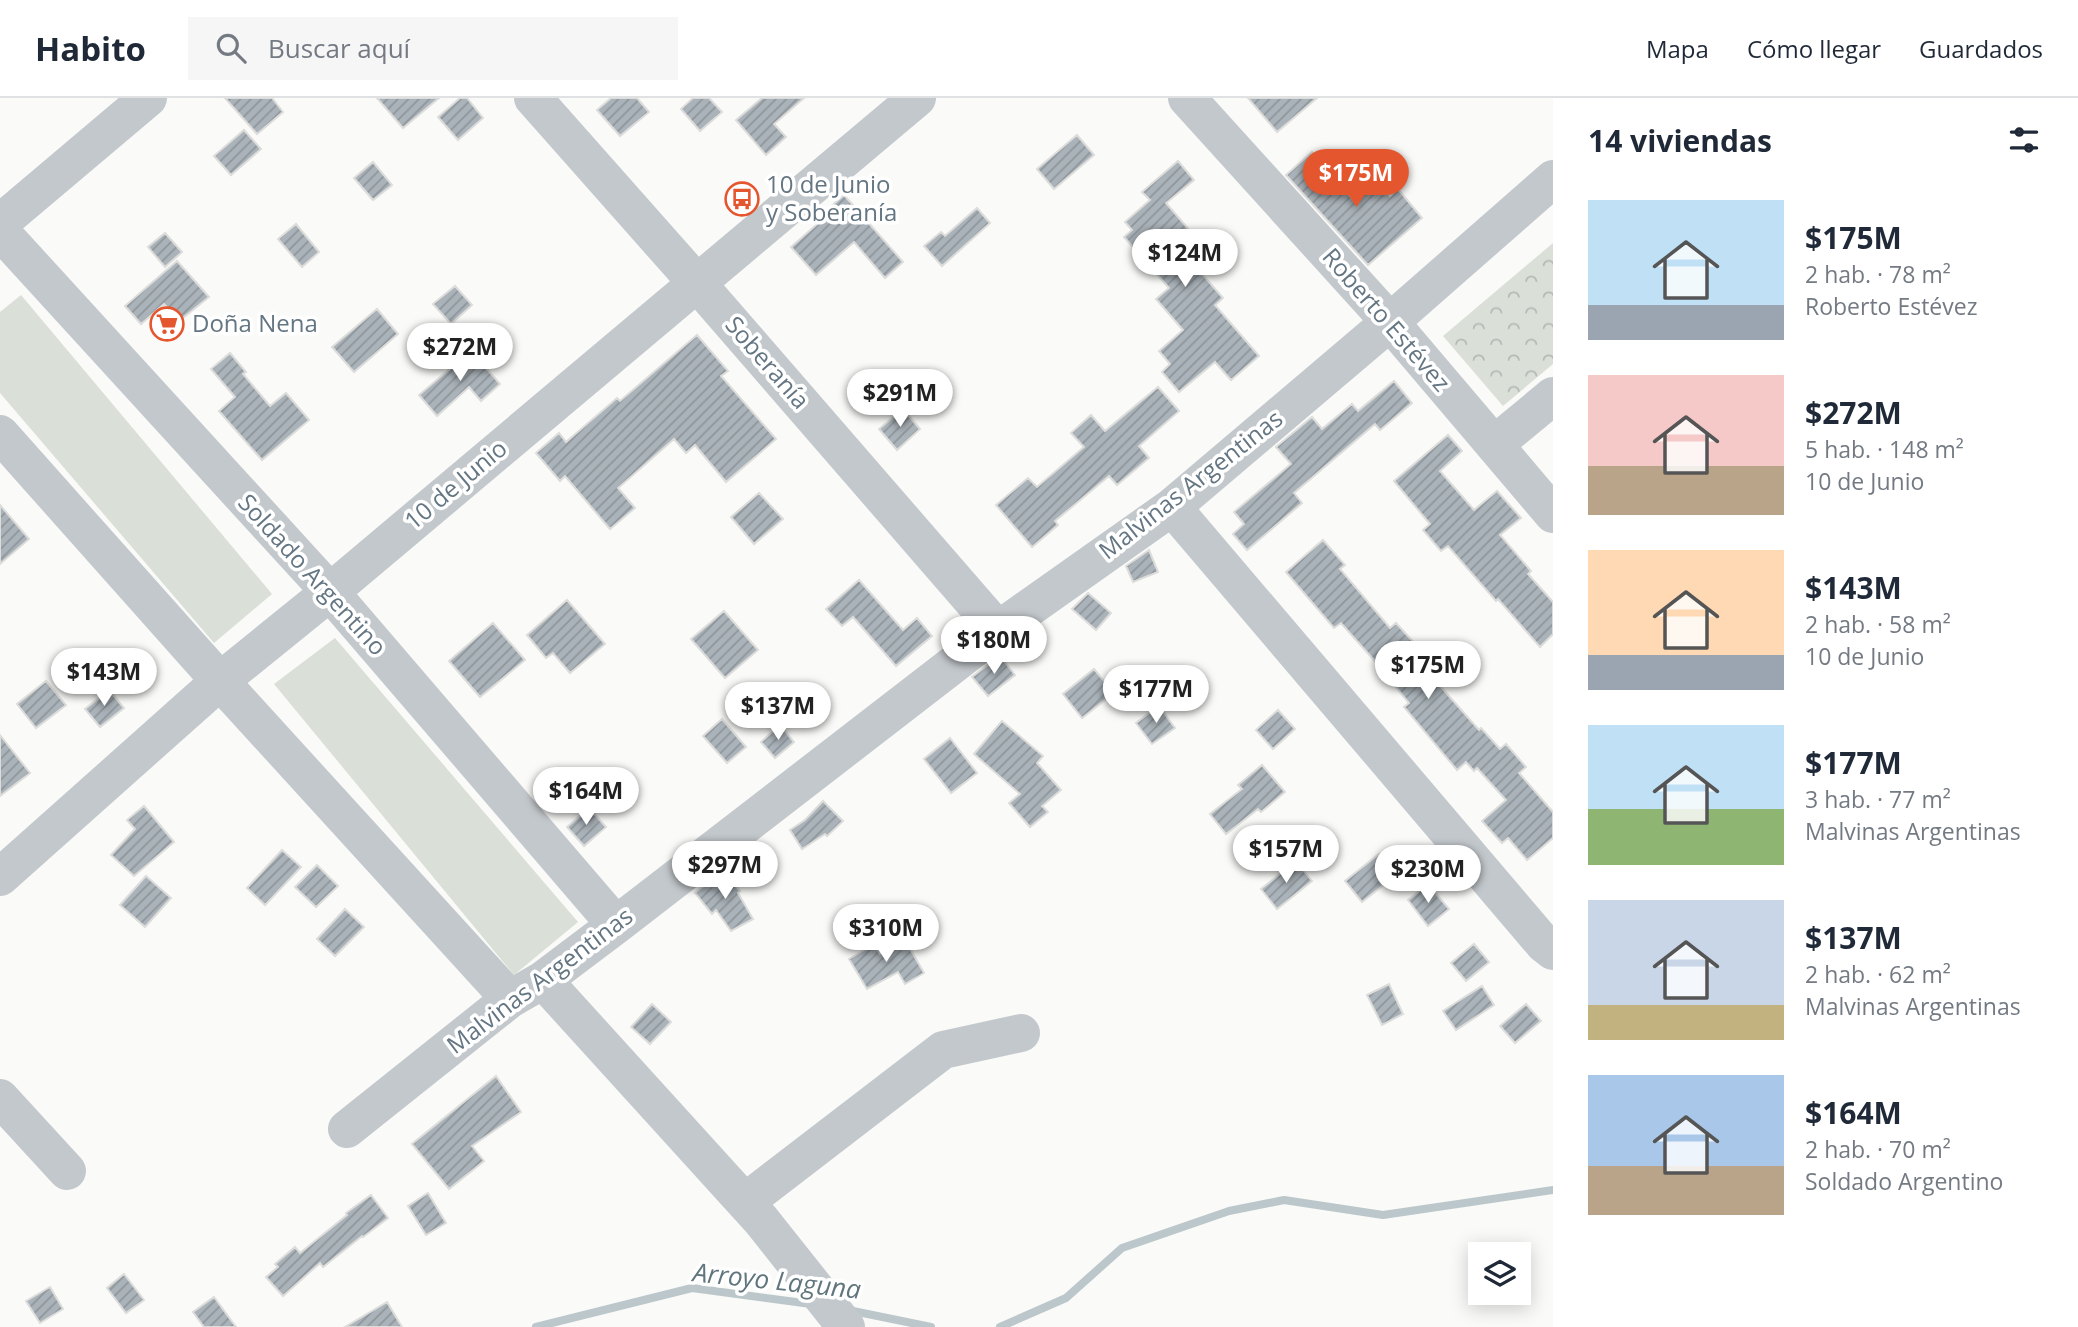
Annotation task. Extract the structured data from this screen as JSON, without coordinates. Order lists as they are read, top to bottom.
{
  "streets": {
    "street": [
      "Roberto Estévez",
      "Soberanía",
      "10 de Junio",
      "Malvinas Argentinas",
      "Soldado Argentino"
    ]
  },
  "crossings": [
    ["Roberto Estévez", "Malvinas Argentinas"],
    ["Soberanía", "10 de Junio"],
    ["Soberanía", "Malvinas Argentinas"],
    ["10 de Junio", "Soldado Argentino"],
    ["Malvinas Argentinas", "Soldado Argentino"]
  ],
  "water": ["Arroyo Laguna"],
  "places": {
    "bus stop": ["10 de Junio y Soberanía"],
    "supermarket": ["Doña Nena"]
  },
  "page": {
    "header": "Habito",
    "search": "Buscar aquí",
    "nav": ["Mapa", "Cómo llegar", "Guardados"],
    "heading": "14 viviendas",
    "price": [
      "$175M",
      "$124M",
      "$272M",
      "$291M",
      "$180M",
      "$175M",
      "$143M",
      "$177M",
      "$137M",
      "$164M",
      "$157M",
      "$297M",
      "$230M",
      "$310M"
    ],
    "list": [
      {
        "name": "$175M",
        "note": "2 hab. · 78 m² · Roberto Estévez"
      },
      {
        "name": "$272M",
        "note": "5 hab. · 148 m² · 10 de Junio"
      },
      {
        "name": "$143M",
        "note": "2 hab. · 58 m² · 10 de Junio"
      },
      {
        "name": "$177M",
        "note": "3 hab. · 77 m² · Malvinas Argentinas"
      },
      {
        "name": "$137M",
        "note": "2 hab. · 62 m² · Malvinas Argentinas"
      },
      {
        "name": "$164M",
        "note": "2 hab. · 70 m² · Soldado Argentino"
      }
    ]
  }
}
